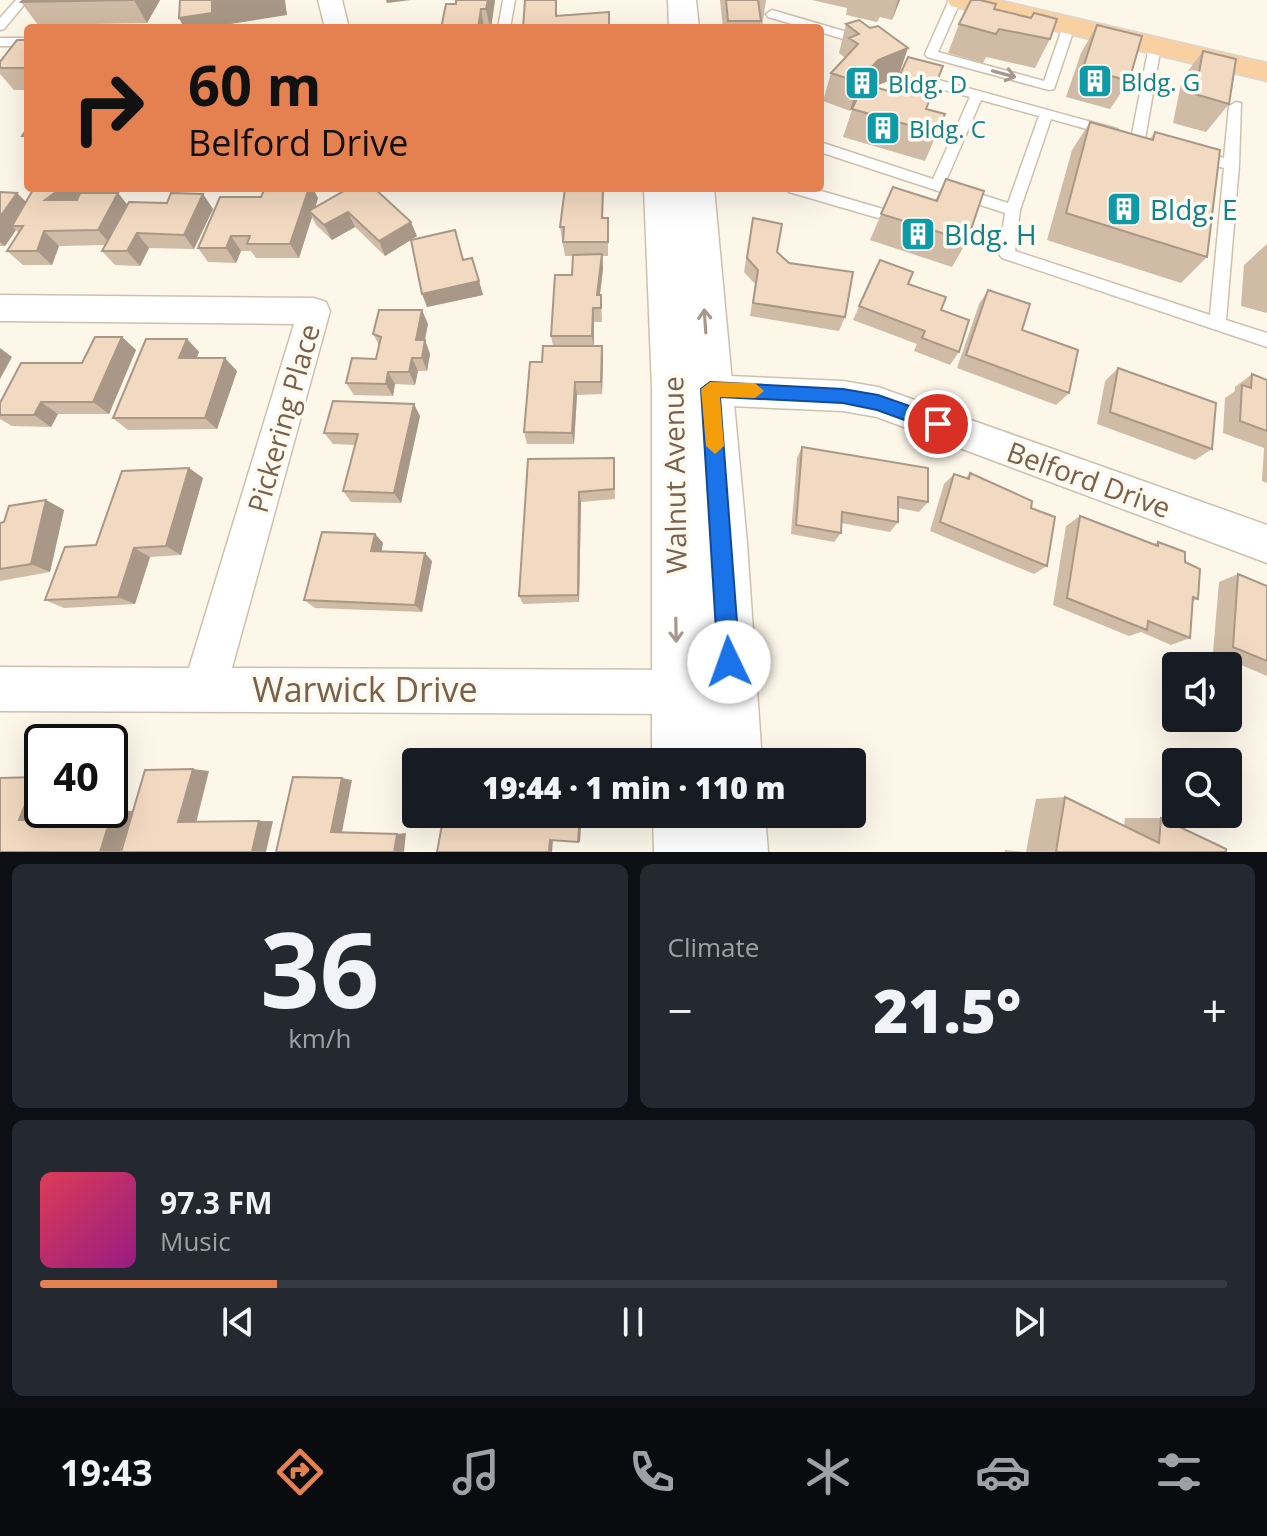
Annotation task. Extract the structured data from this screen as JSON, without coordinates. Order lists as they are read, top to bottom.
{
  "streets": {
    "street": [
      "Pickering Place",
      "Walnut Avenue",
      "Belford Drive",
      "Warwick Drive"
    ]
  },
  "crossings": [
    ["Pickering Place", "Warwick Drive"],
    ["Walnut Avenue", "Belford Drive"],
    ["Walnut Avenue", "Warwick Drive"]
  ],
  "places": {
    "building": [
      "Bldg. G",
      "Bldg. D",
      "Bldg. C",
      "Bldg. E",
      "Bldg. H"
    ]
  },
  "page": {
    "turn": ["60 m", "Belford Drive"],
    "limit": "40",
    "trip": "19:44 · 1 min · 110 m",
    "tile": [
      ["36", "km/h"],
      "Climate"
    ],
    "heat": ["−", "21.5°", "+"],
    "song": ["97.3 FM", "Music"],
    "tabs": "19:43"
  }
}
